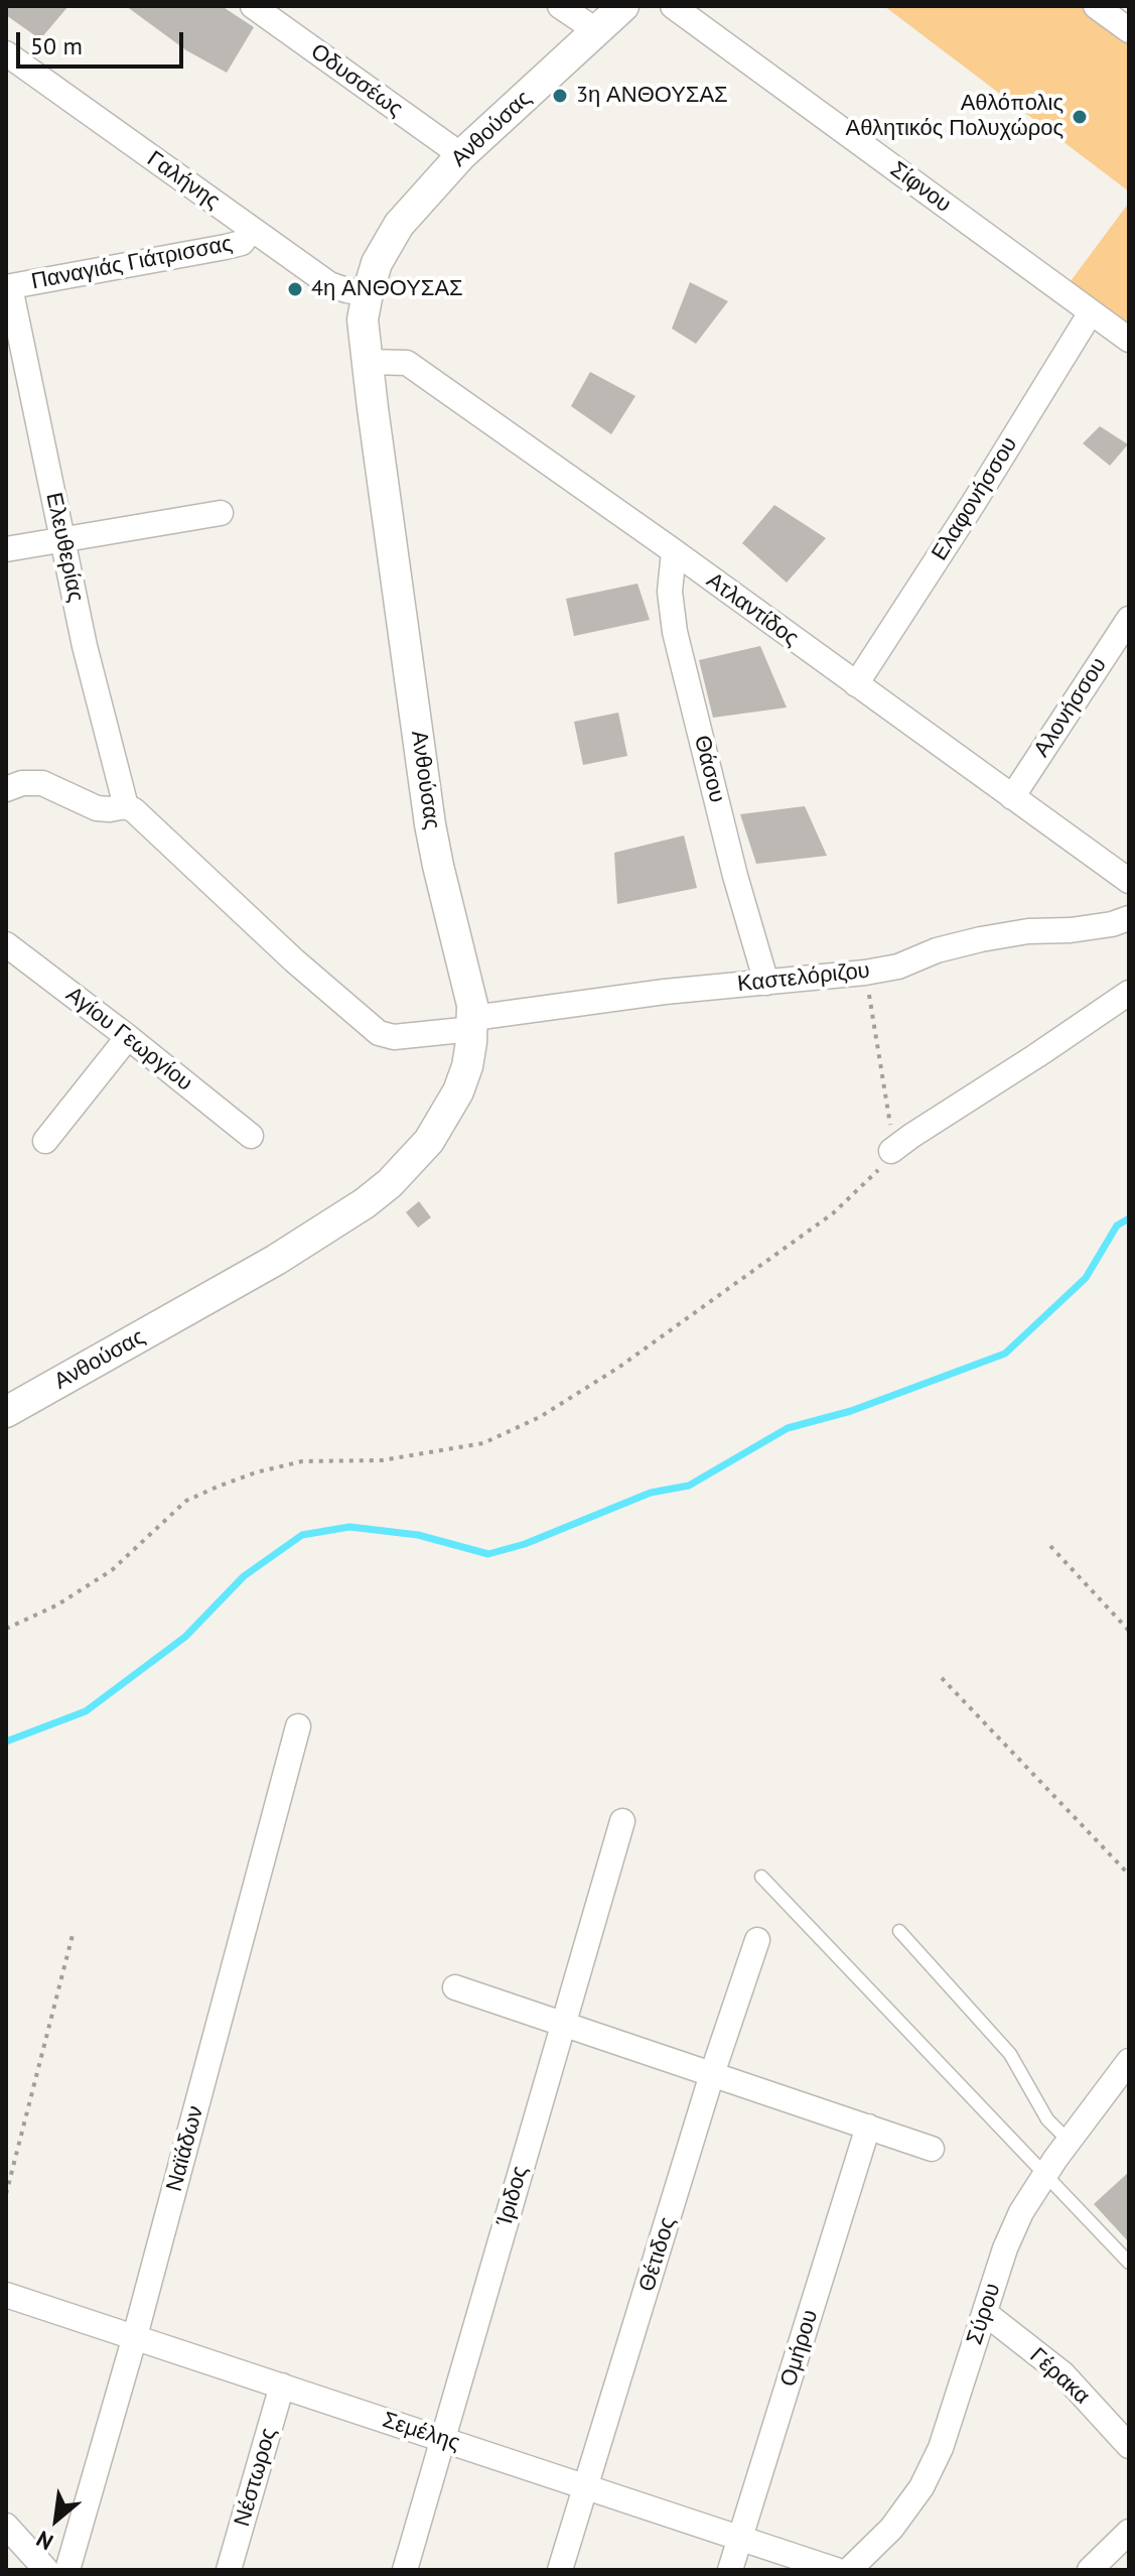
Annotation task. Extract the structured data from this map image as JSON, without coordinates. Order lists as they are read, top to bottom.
{
  "streets": {
    "street": [
      "Οδυσσέως",
      "Ανθούσας",
      "Γαλήνης",
      "Σίφνου",
      "Παναγιάς Γιάτρισσας",
      "Ελαφονήσσου",
      "Ελευθερίας",
      "Ατλαντίδος",
      "Αλονήσσου",
      "Θάσου",
      "Καστελόριζου",
      "Αγίου Γεωργίου",
      "Ναϊάδων",
      "Ίριδος",
      "Θέτιδος",
      "Σύρου",
      "Ομήρου",
      "Γέρακα",
      "Σεμέλης",
      "Νέστωρος"
    ]
  },
  "crossings": [
    ["Οδυσσέως", "Ανθούσας"],
    ["Ανθούσας", "Γαλήνης"],
    ["Ανθούσας", "Ατλαντίδος"],
    ["Ανθούσας", "Καστελόριζου"],
    ["Γαλήνης", "Παναγιάς Γιάτρισσας"],
    ["Σίφνου", "Ελαφονήσσου"],
    ["Παναγιάς Γιάτρισσας", "Ελευθερίας"],
    ["Ελαφονήσσου", "Ατλαντίδος"],
    ["Ελευθερίας", "Καστελόριζου"],
    ["Ατλαντίδος", "Αλονήσσου"],
    ["Ατλαντίδος", "Θάσου"],
    ["Θάσου", "Καστελόριζου"],
    ["Ναϊάδων", "Σεμέλης"],
    ["Ίριδος", "Σεμέλης"],
    ["Θέτιδος", "Σεμέλης"],
    ["Σύρου", "Γέρακα"],
    ["Ομήρου", "Σεμέλης"],
    ["Σεμέλης", "Νέστωρος"]
  ],
  "places": ["3η ΑΝΘΟΥΣΑΣ", "Αθλόπολις Αθλητικός Πολυχώρος", "4η ΑΝΘΟΥΣΑΣ"],
  "scale_bar": "50 m",
  "north": "bottom left"
}
